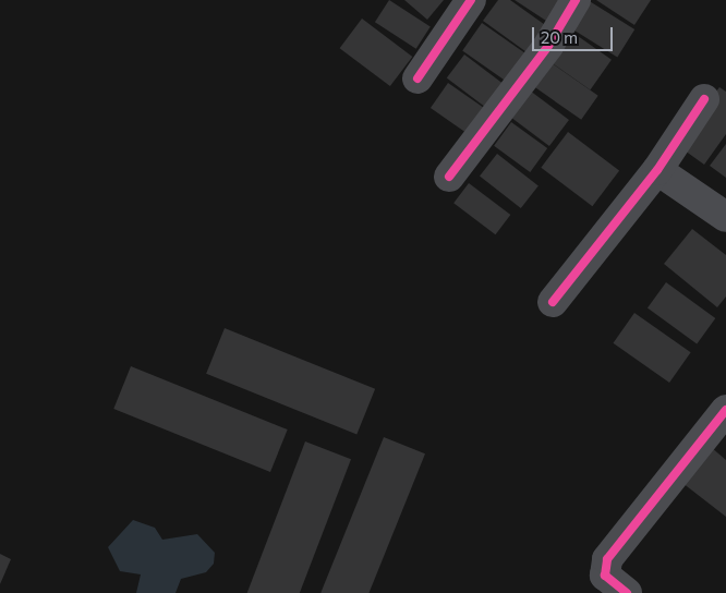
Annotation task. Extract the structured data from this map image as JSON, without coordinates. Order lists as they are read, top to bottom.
{
  "scale_bar": "20 m"
}
